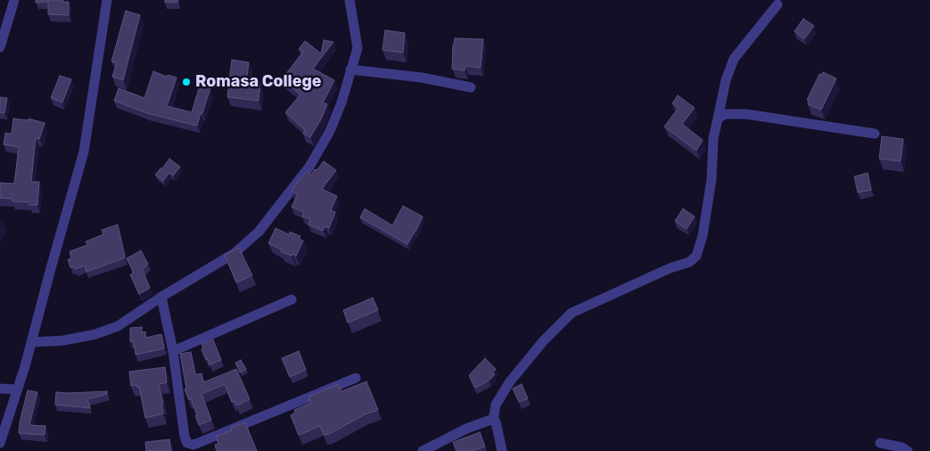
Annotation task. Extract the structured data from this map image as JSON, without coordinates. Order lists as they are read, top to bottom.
{
  "places": ["Romasa College"]
}
